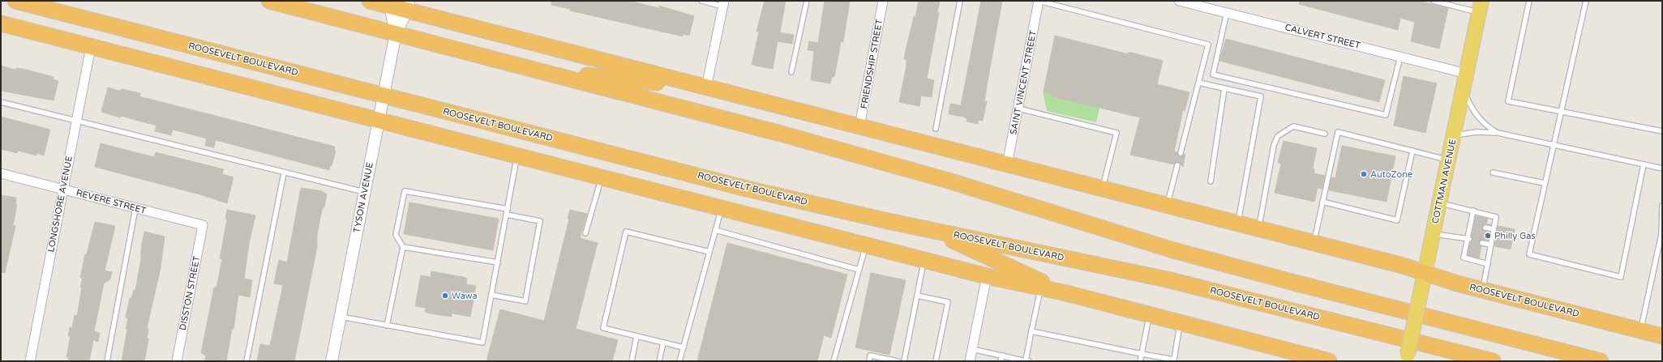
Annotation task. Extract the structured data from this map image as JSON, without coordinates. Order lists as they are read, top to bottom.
{
  "streets": {
    "highway": ["ROOSEVELT BOULEVARD"],
    "main road": ["COTTMAN AVENUE"],
    "street": [
      "CALVERT STREET",
      "FRIENDSHIP STREET",
      "SAINT VINCENT STREET",
      "TYSON AVENUE",
      "REVERE STREET",
      "LONGSHORE AVENUE",
      "DISSTON STREET"
    ]
  },
  "crossings": [
    ["CALVERT STREET", "COTTMAN AVENUE"],
    ["ROOSEVELT BOULEVARD", "FRIENDSHIP STREET"],
    ["ROOSEVELT BOULEVARD", "SAINT VINCENT STREET"],
    ["ROOSEVELT BOULEVARD", "COTTMAN AVENUE"],
    ["ROOSEVELT BOULEVARD", "TYSON AVENUE"],
    ["REVERE STREET", "LONGSHORE AVENUE"],
    ["REVERE STREET", "DISSTON STREET"]
  ],
  "places": ["AutoZone", "Philly Gas", "Wawa"]
}
